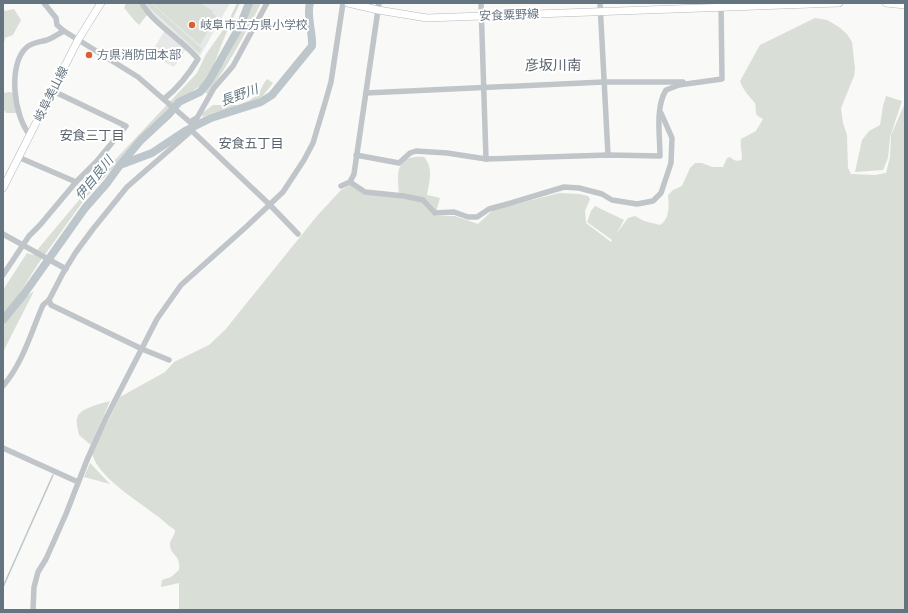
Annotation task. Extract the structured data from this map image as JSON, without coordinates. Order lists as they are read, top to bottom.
{
  "streets": {
    "main road": ["安食粟野線", "岐阜美山線"]
  },
  "districts": ["彦坂川南", "安食三丁目", "安食五丁目"],
  "water": ["長野川", "伊自良川"],
  "places": ["岐阜市立方県小学校", "方県消防団本部"]
}
